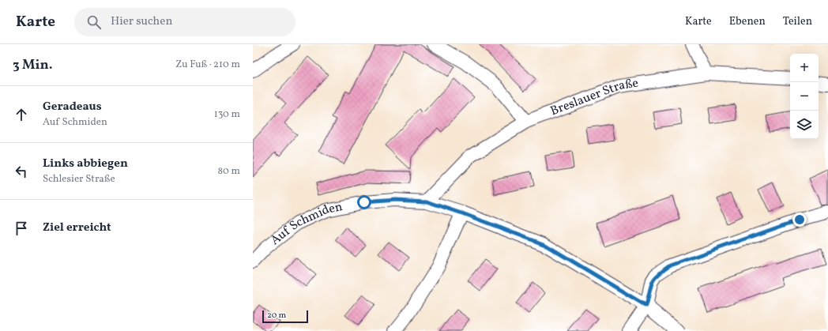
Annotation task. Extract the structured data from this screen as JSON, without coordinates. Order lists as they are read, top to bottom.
{
  "streets": {
    "street": ["Breslauer Straße", "Auf Schmiden"]
  },
  "crossings": [
    ["Breslauer Straße", "Auf Schmiden"]
  ],
  "scale_bar": "20 m",
  "page": {
    "header": "Karte",
    "search": "Hier suchen",
    "nav": ["Karte", "Ebenen", "Teilen"],
    "heading": ["3 Min.", "Zu Fuß · 210 m"],
    "map_buttons": ["+", "−"],
    "list": [
      ["Geradeaus", "Auf Schmiden", "130 m"],
      ["Links abbiegen", "Schlesier Straße", "80 m"],
      "Ziel erreicht"
    ],
    "scale": "20 m"
  }
}
